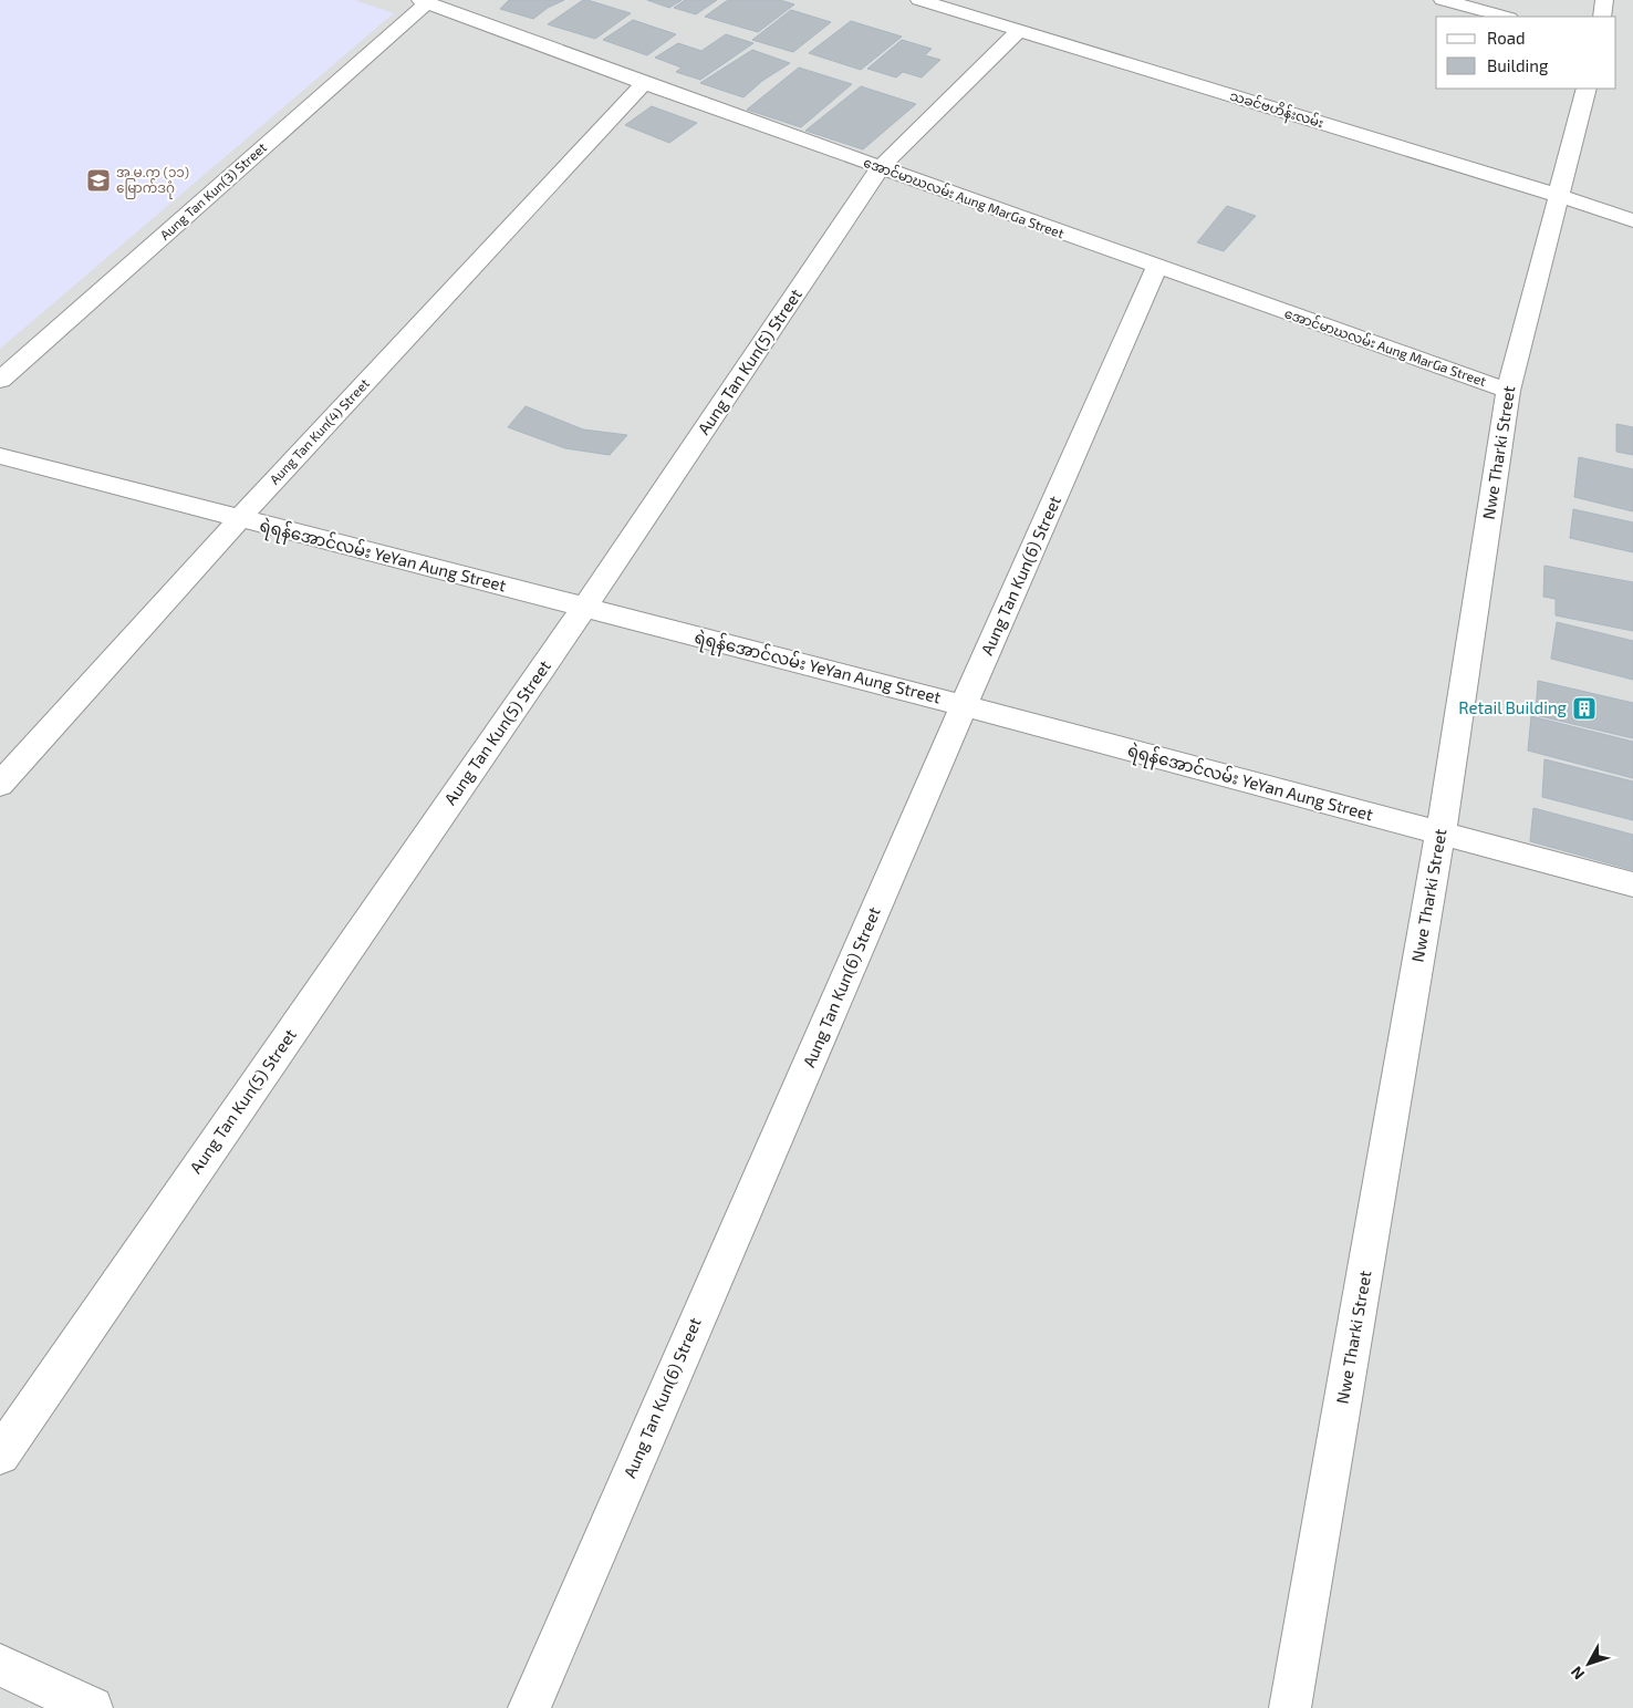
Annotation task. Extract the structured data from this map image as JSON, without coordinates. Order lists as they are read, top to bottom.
{
  "streets": {
    "street": [
      "သခင်ဗဟိန်းလမ်း",
      "Aung Tan Kun(3) Street",
      "အောင်မာဃလမ်း Aung MarGa Street",
      "Aung Tan Kun(5) Street",
      "Aung Tan Kun(4) Street",
      "Nwe Tharki Street",
      "ရဲရန်အောင်လမ်း YeYan Aung Street",
      "Aung Tan Kun(6) Street"
    ]
  },
  "crossings": [
    ["သခင်ဗဟိန်းလမ်း", "Aung Tan Kun(5) Street"],
    ["သခင်ဗဟိန်းလမ်း", "Nwe Tharki Street"],
    ["Aung Tan Kun(3) Street", "အောင်မာဃလမ်း Aung MarGa Street"],
    ["အောင်မာဃလမ်း Aung MarGa Street", "Aung Tan Kun(5) Street"],
    ["အောင်မာဃလမ်း Aung MarGa Street", "Aung Tan Kun(4) Street"],
    ["အောင်မာဃလမ်း Aung MarGa Street", "Nwe Tharki Street"],
    ["အောင်မာဃလမ်း Aung MarGa Street", "Aung Tan Kun(6) Street"],
    ["Aung Tan Kun(5) Street", "ရဲရန်အောင်လမ်း YeYan Aung Street"],
    ["Aung Tan Kun(4) Street", "ရဲရန်အောင်လမ်း YeYan Aung Street"],
    ["Nwe Tharki Street", "ရဲရန်အောင်လမ်း YeYan Aung Street"],
    ["ရဲရန်အောင်လမ်း YeYan Aung Street", "Aung Tan Kun(6) Street"]
  ],
  "places": {
    "school or university": ["အ.မ.က (၁၁) မြောက်ဒဂုံ"],
    "building": ["Retail Building"]
  },
  "legend": ["Road", "Building"],
  "north": "bottom left"
}
